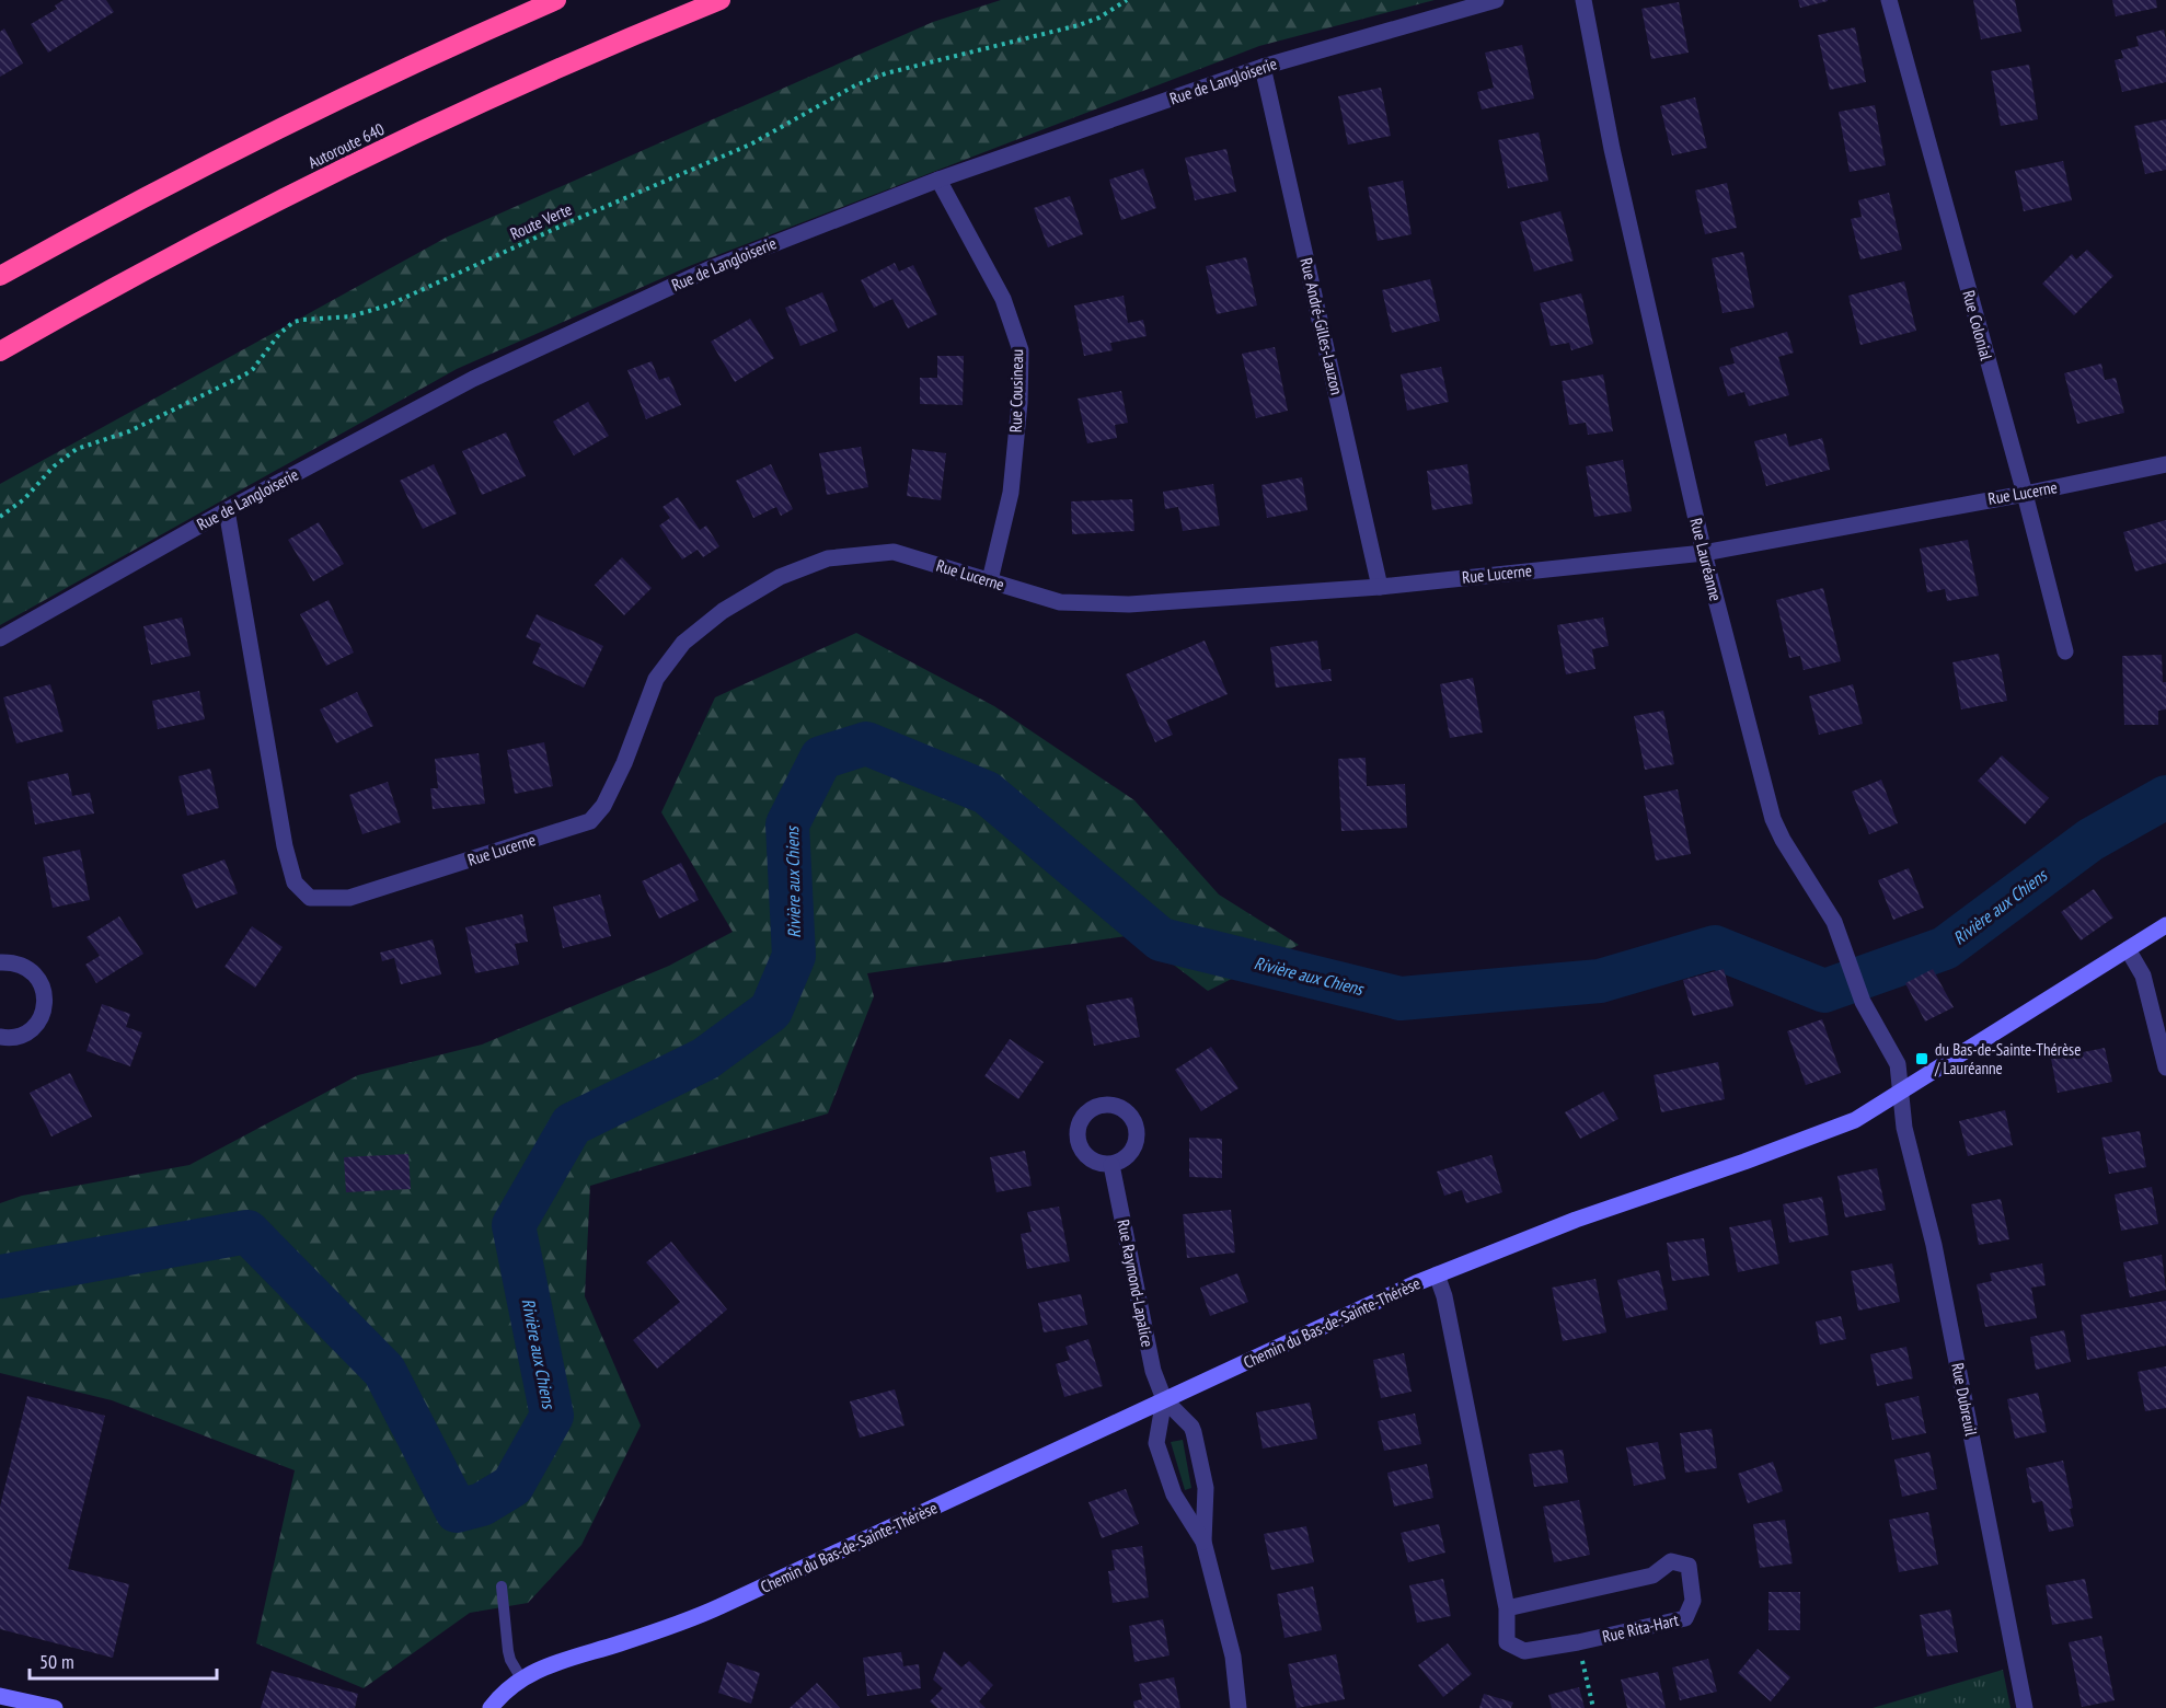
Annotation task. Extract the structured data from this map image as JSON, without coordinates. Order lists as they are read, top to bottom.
{
  "streets": {
    "highway": ["Autoroute 640"],
    "street": [
      "Rue de Langloiserie",
      "Rue Colonial",
      "Rue André-Gilles-Lauzon",
      "Rue Cousineau",
      "Rue Lucerne",
      "Rue Lauréanne",
      "Rue Raymond-Lapalice",
      "Chemin du Bas-de-Sainte-Thérèse",
      "Rue Dubreuil",
      "Rue Rita-Hart"
    ],
    "path": ["Route Verte"]
  },
  "crossings": [
    ["Rue de Langloiserie", "Rue André-Gilles-Lauzon"],
    ["Rue de Langloiserie", "Rue Cousineau"],
    ["Rue de Langloiserie", "Rue Lucerne"],
    ["Rue Colonial", "Rue Lucerne"],
    ["Rue André-Gilles-Lauzon", "Rue Lucerne"],
    ["Rue Cousineau", "Rue Lucerne"],
    ["Rue Lucerne", "Rue Lauréanne"],
    ["Rue Lauréanne", "Chemin du Bas-de-Sainte-Thérèse"],
    ["Rue Lauréanne", "Rue Dubreuil"],
    ["Rue Raymond-Lapalice", "Chemin du Bas-de-Sainte-Thérèse"],
    ["Chemin du Bas-de-Sainte-Thérèse", "Rue Dubreuil"],
    ["Chemin du Bas-de-Sainte-Thérèse", "Rue Rita-Hart"]
  ],
  "water": ["Rivière aux Chiens"],
  "places": {
    "transit": ["du Bas-de-Sainte-Thérèse / Lauréanne"]
  },
  "scale_bar": "50 m"
}
